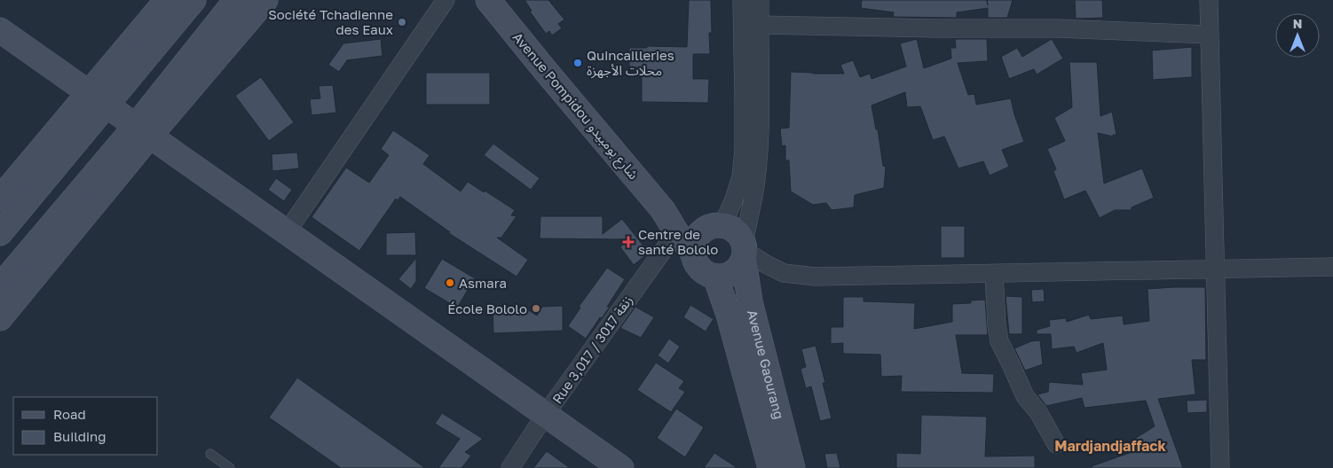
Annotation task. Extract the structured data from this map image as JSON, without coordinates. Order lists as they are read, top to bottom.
{
  "streets": {
    "main road": ["Avenue Pompidou شارع بومبيدو", "Avenue Gaourang"],
    "street": ["Rue 3,017 / زنقة 3017"]
  },
  "crossings": [
    ["Avenue Pompidou شارع بومبيدو", "Rue 3,017 / زنقة 3017"],
    ["Avenue Pompidou شارع بومبيدو", "Avenue Gaourang"]
  ],
  "districts": ["Mardjandjaffack"],
  "places": {
    "other": [
      "Société Tchadienne des Eaux",
      "Quincailleries محلات الأجهزة",
      "Asmara",
      "École Bololo"
    ],
    "health": ["Centre de santé Bololo"]
  },
  "legend": ["Road", "Building"],
  "north": "top"
}
